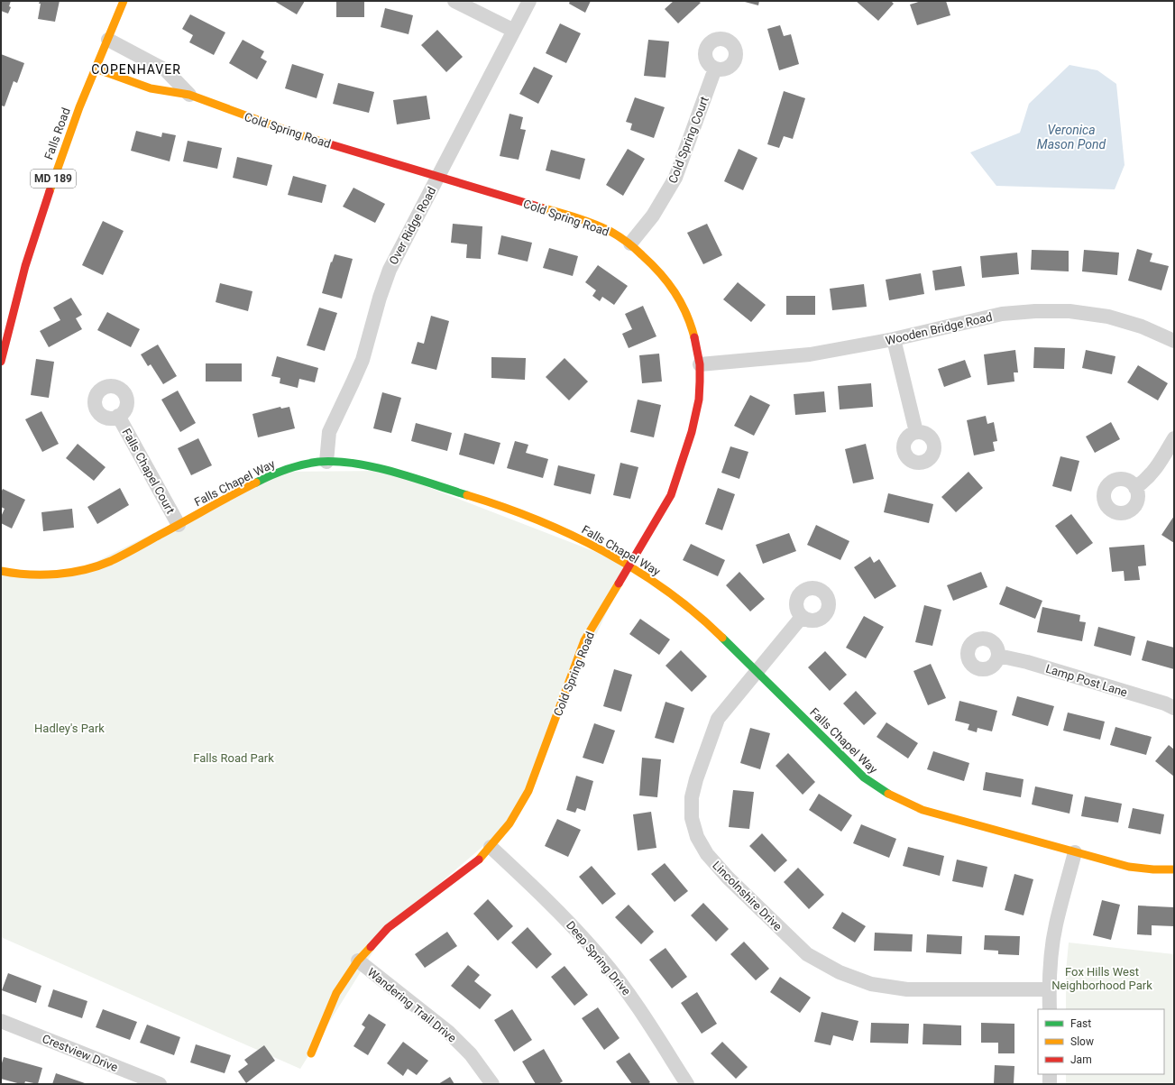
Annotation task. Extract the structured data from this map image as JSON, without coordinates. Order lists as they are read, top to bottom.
{
  "streets": {
    "street": [
      "Cold Spring Road",
      "Falls Road",
      "Cold Spring Court",
      "MD 189",
      "Over Ridge Road",
      "Wooden Bridge Road",
      "Falls Chapel Court",
      "Falls Chapel Way",
      "Lamp Post Lane",
      "Lincolnshire Drive",
      "Deep Spring Drive",
      "Wandering Trail Drive",
      "Crestview Drive"
    ]
  },
  "crossings": [
    ["Cold Spring Road", "Falls Road"],
    ["Cold Spring Road", "Cold Spring Court"],
    ["Cold Spring Road", "Over Ridge Road"],
    ["Cold Spring Road", "Wooden Bridge Road"],
    ["Cold Spring Road", "Falls Chapel Way"],
    ["Cold Spring Road", "Deep Spring Drive"],
    ["Cold Spring Road", "Wandering Trail Drive"],
    ["Over Ridge Road", "Falls Chapel Way"],
    ["Falls Chapel Court", "Falls Chapel Way"],
    ["Falls Chapel Way", "Lincolnshire Drive"]
  ],
  "districts": ["COPENHAVER"],
  "water": ["Veronica Mason Pond"],
  "parks": ["Hadley's Park", "Falls Road Park", "Fox Hills West Neighborhood Park"],
  "legend": ["Fast", "Slow", "Jam"]
}
